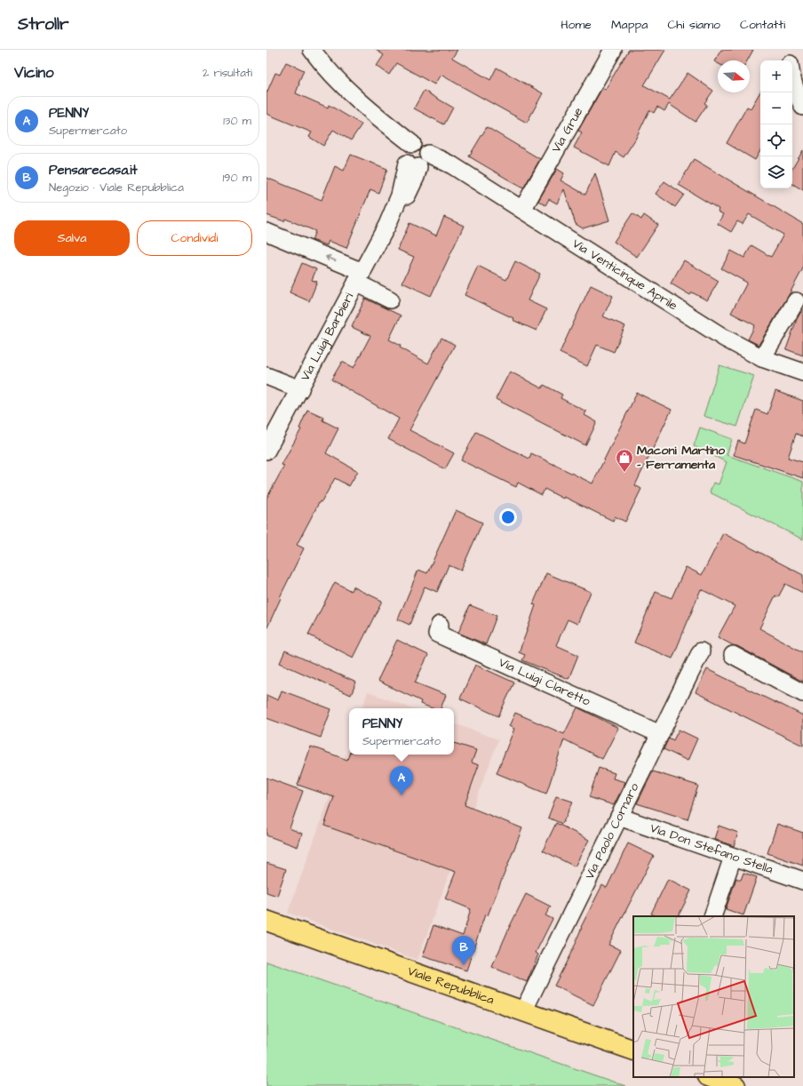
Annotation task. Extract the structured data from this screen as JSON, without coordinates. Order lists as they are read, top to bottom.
{
  "streets": {
    "main road": ["Viale Repubblica"],
    "street": [
      "Via Grue",
      "Via Venticinque Aprile",
      "Via Luigi Barbieri",
      "Via Luigi Claretto",
      "Via Paolo Cornaro",
      "Via Don Stefano Stella"
    ]
  },
  "crossings": [
    ["Via Grue", "Via Venticinque Aprile"],
    ["Via Venticinque Aprile", "Via Luigi Barbieri"],
    ["Via Luigi Claretto", "Via Paolo Cornaro"],
    ["Via Paolo Cornaro", "Via Don Stefano Stella"],
    ["Via Paolo Cornaro", "Viale Repubblica"]
  ],
  "places": {
    "shop": ["Maconi Martino - Ferramenta"]
  },
  "north": "right",
  "page": {
    "header": "Strollr",
    "nav": [
      "Home",
      "Mappa",
      "Chi siamo",
      "Contatti"
    ],
    "heading": ["Vicino", "2 risultati"],
    "map_buttons": ["+", "−"],
    "list": [
      {
        "mark": "A",
        "name": "PENNY",
        "note": "Supermercato",
        "value": "130 m"
      },
      {
        "mark": "B",
        "name": "Pensarecasa.it",
        "note": "Negozio · Viale Repubblica",
        "value": "190 m"
      }
    ],
    "buttons": ["Salva", "Condividi"],
    "popup": ["PENNY", "Supermercato"],
    "pins": ["A", "B"]
  }
}
